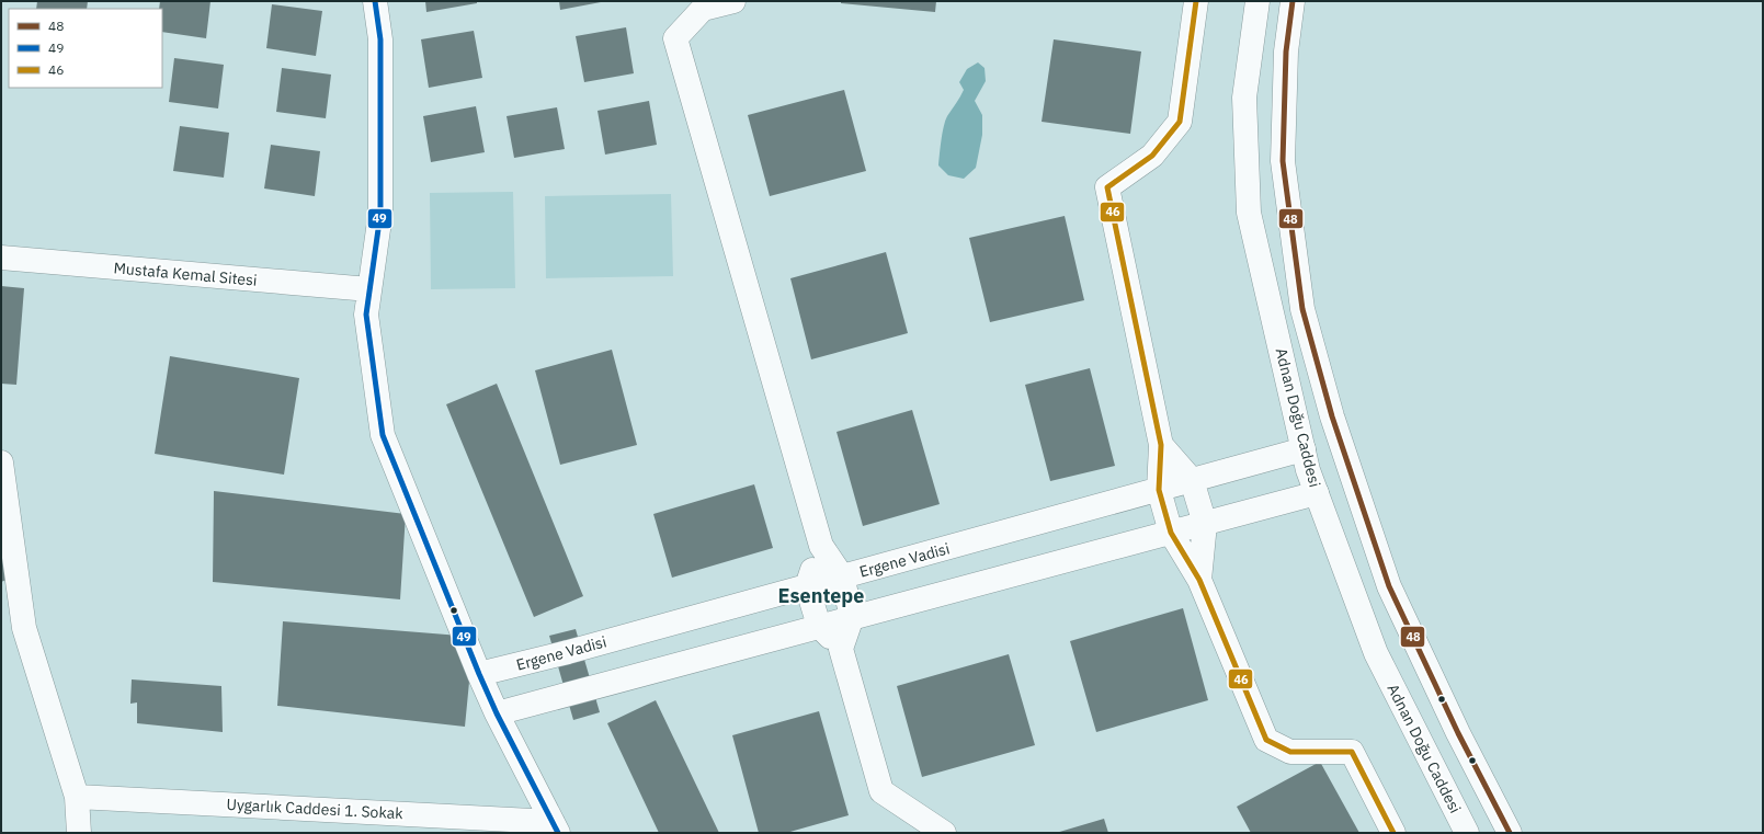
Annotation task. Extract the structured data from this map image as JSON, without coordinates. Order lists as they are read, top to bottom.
{
  "streets": {
    "street": [
      "Mustafa Kemal Sitesi",
      "Adnan Doğu Caddesi",
      "Ergene Vadisi",
      "Uygarlık Caddesi 1. Sokak"
    ]
  },
  "crossings": [
    ["Adnan Doğu Caddesi", "Ergene Vadisi"]
  ],
  "districts": ["Esentepe"],
  "lines": ["transit line 48", "transit line 49", "transit line 46"],
  "legend": ["48", "49", "46"]
}
